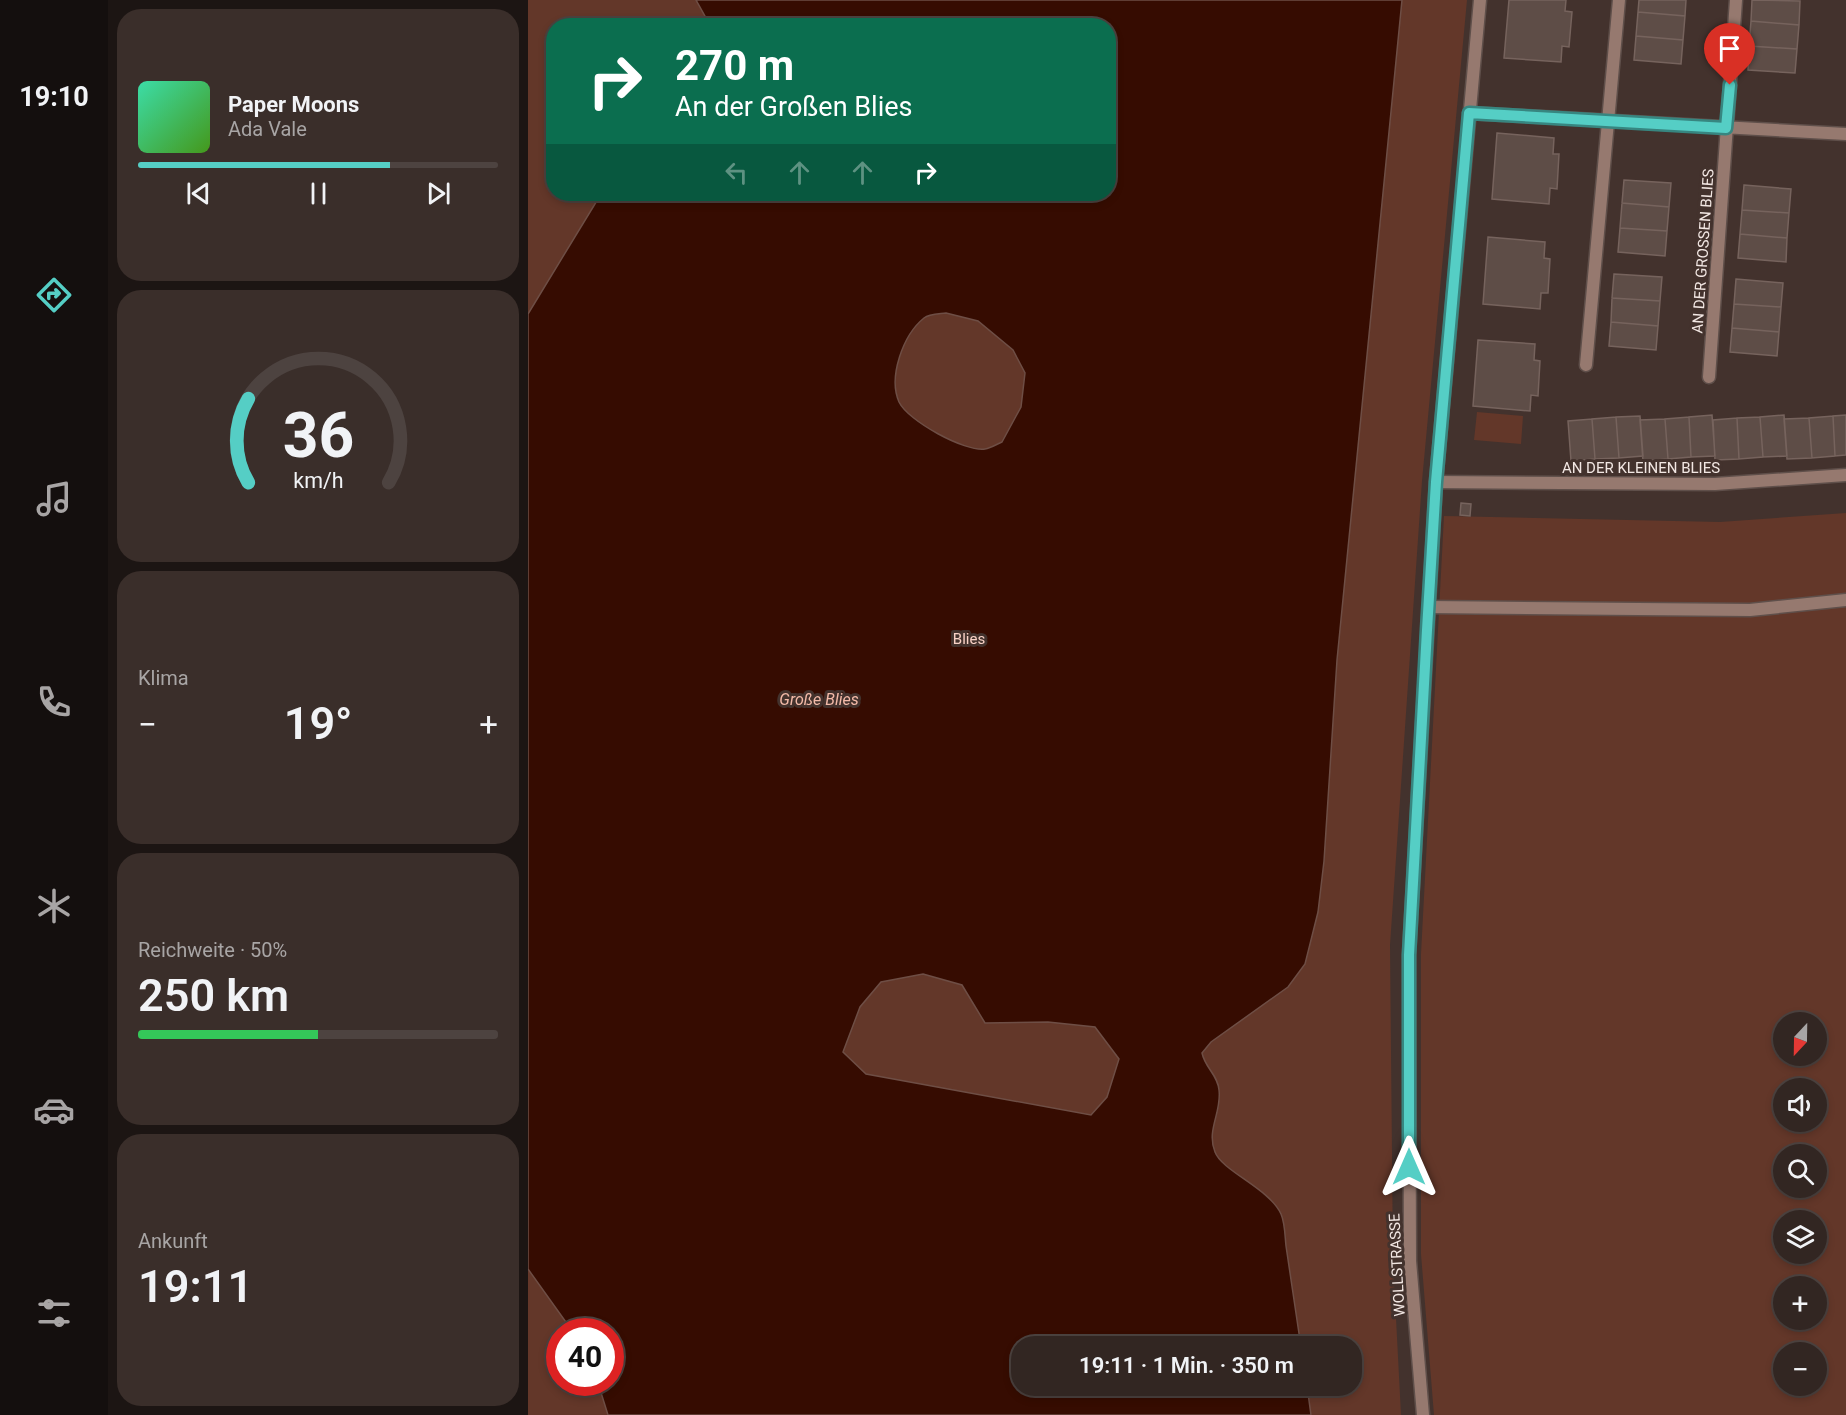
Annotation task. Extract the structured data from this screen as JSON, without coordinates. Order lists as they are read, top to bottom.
{
  "streets": {
    "street": ["AN DER GROSSEN BLIES", "AN DER KLEINEN BLIES", "WOLLSTRASSE"]
  },
  "crossings": [
    ["AN DER KLEINEN BLIES", "WOLLSTRASSE"]
  ],
  "water": ["Große Blies"],
  "parks": ["Blies"],
  "north": "bottom",
  "page": {
    "tabs": "19:10",
    "turn": ["270 m", "An der Großen Blies"],
    "song": ["Paper Moons", "Ada Vale"],
    "tile": [
      "Klima",
      ["Reichweite · 50%", "250 km"],
      ["Ankunft", "19:11"]
    ],
    "heat": ["−", "19°", "+"],
    "map_buttons": ["+", "−"],
    "limit": "40",
    "trip": "19:11 · 1 Min. · 350 m",
    "gauge": ["36", "km/h"]
  }
}
